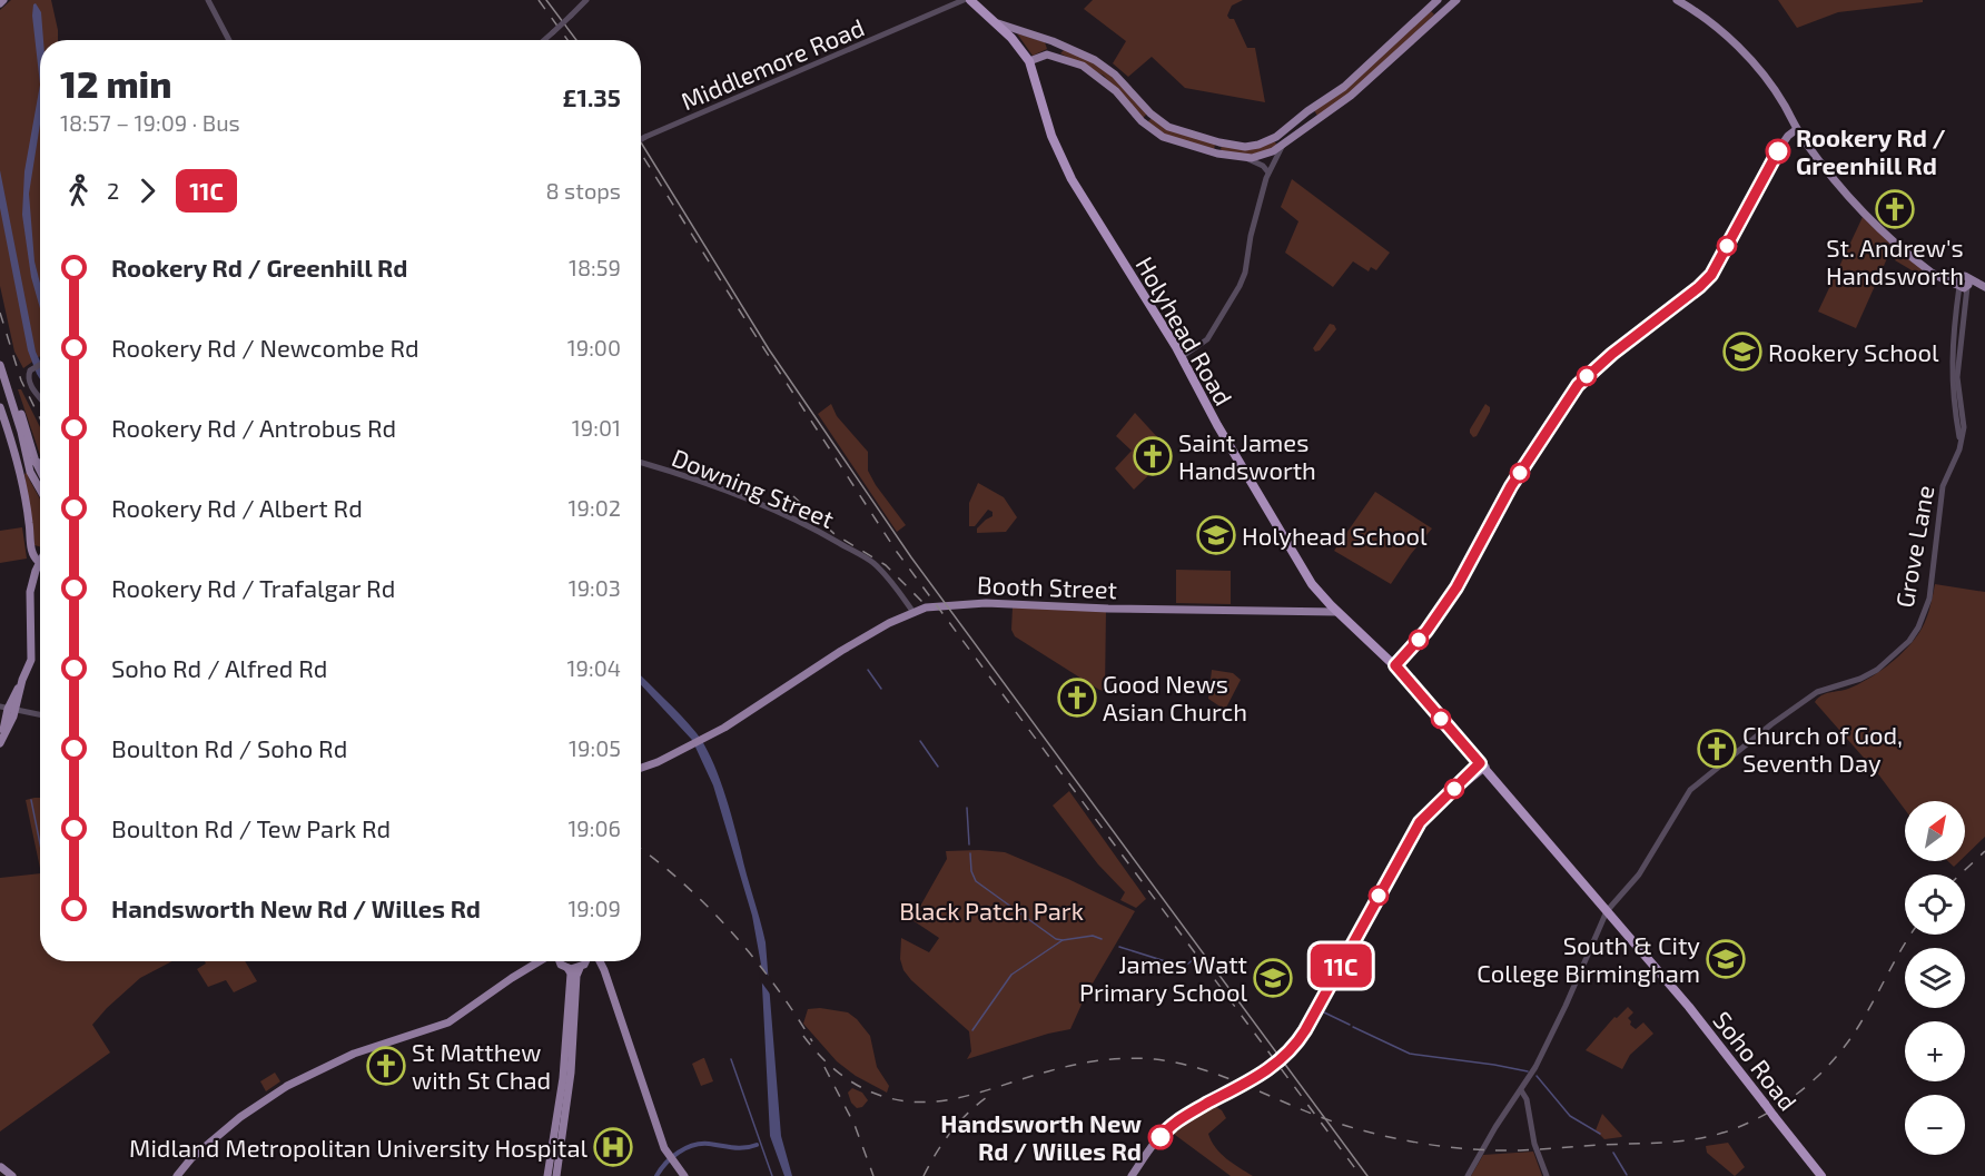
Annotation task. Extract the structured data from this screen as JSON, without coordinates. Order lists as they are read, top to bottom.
{
  "streets": {
    "highway": ["Holyhead Road", "Soho Road"],
    "main road": ["Booth Street"],
    "street": ["Middlemore Road", "Downing Street", "Grove Lane"]
  },
  "crossings": [
    ["Holyhead Road", "Booth Street"],
    ["Holyhead Road", "Soho Road"],
    ["Downing Street", "Booth Street"],
    ["Grove Lane", "Soho Road"]
  ],
  "parks": ["Black Patch Park"],
  "places": {
    "other": ["Rookery Rd / Greenhill Rd", "Handsworth New Rd / Willes Rd"],
    "church": [
      "St. Andrew's Handsworth",
      "Saint James Handsworth",
      "Good News Asian Church",
      "Church of God, Seventh Day",
      "St Matthew with St Chad"
    ],
    "school or university": [
      "Rookery School",
      "Holyhead School",
      "South & City College Birmingham",
      "James Watt Primary School"
    ],
    "hospital": ["Midland Metropolitan University Hospital"]
  },
  "lines": ["bus line 11C"],
  "north": "top right",
  "page": {
    "on_map": "11C",
    "heading": ["12 min", "18:57 – 19:09 · Bus", "£1.35"],
    "legs": ["2", "11C", "8 stops"],
    "list": [
      {
        "name": "Rookery Rd / Greenhill Rd",
        "value": "18:59"
      },
      {
        "name": "Rookery Rd / Newcombe Rd",
        "value": "19:00"
      },
      {
        "name": "Rookery Rd / Antrobus Rd",
        "value": "19:01"
      },
      {
        "name": "Rookery Rd / Albert Rd",
        "value": "19:02"
      },
      {
        "name": "Rookery Rd / Trafalgar Rd",
        "value": "19:03"
      },
      {
        "name": "Soho Rd / Alfred Rd",
        "value": "19:04"
      },
      {
        "name": "Boulton Rd / Soho Rd",
        "value": "19:05"
      },
      {
        "name": "Boulton Rd / Tew Park Rd",
        "value": "19:06"
      },
      {
        "name": "Handsworth New Rd / Willes Rd",
        "value": "19:09"
      }
    ],
    "map_buttons": ["+", "−"]
  }
}
